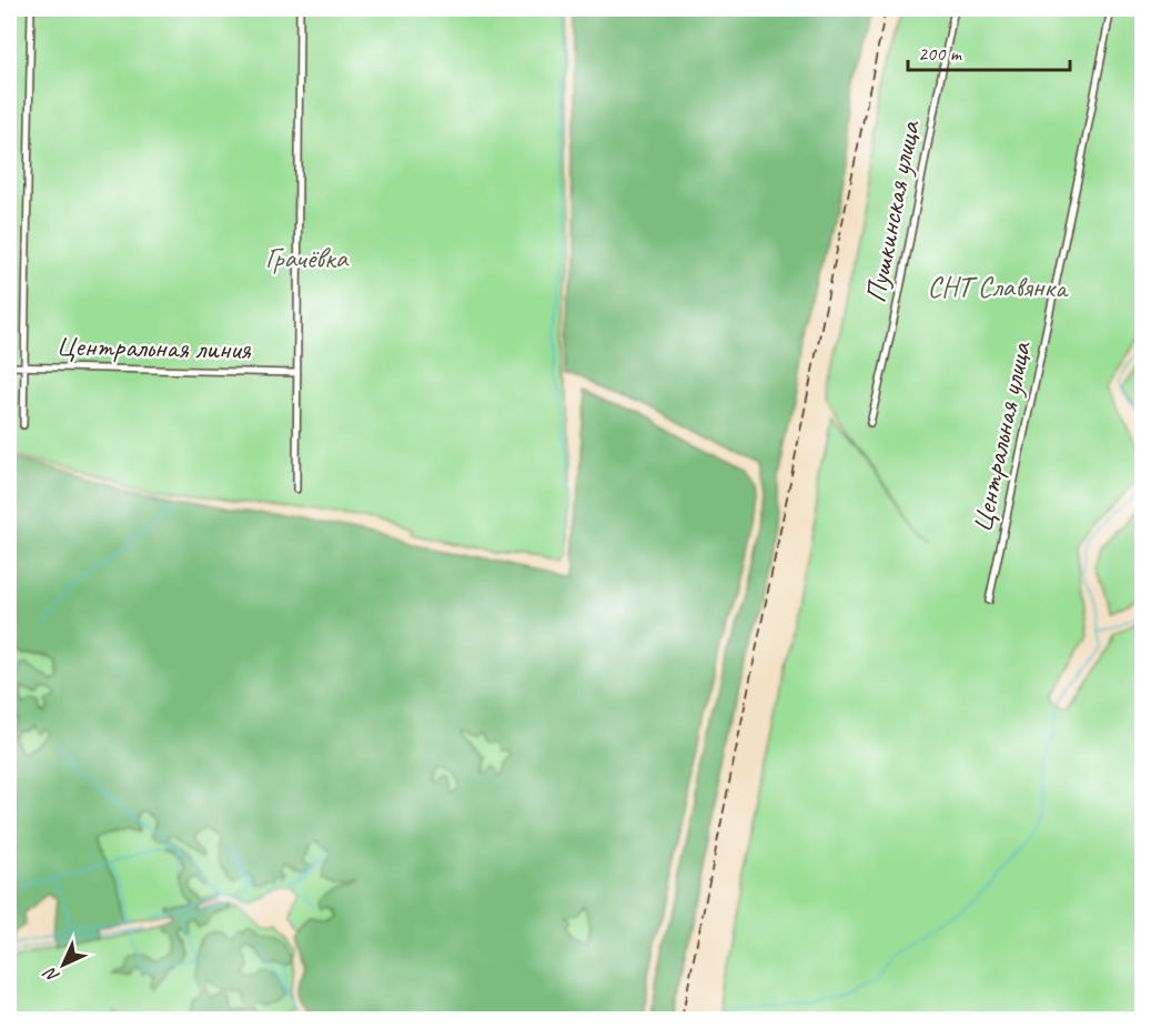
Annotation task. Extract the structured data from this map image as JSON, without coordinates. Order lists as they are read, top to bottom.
{
  "streets": {
    "street": ["Пушкинская улица", "Центральная линия", "Центральная улица"]
  },
  "parks": ["Грачёвка", "СНТ Славянка"],
  "scale_bar": "200 m",
  "north": "bottom left"
}
